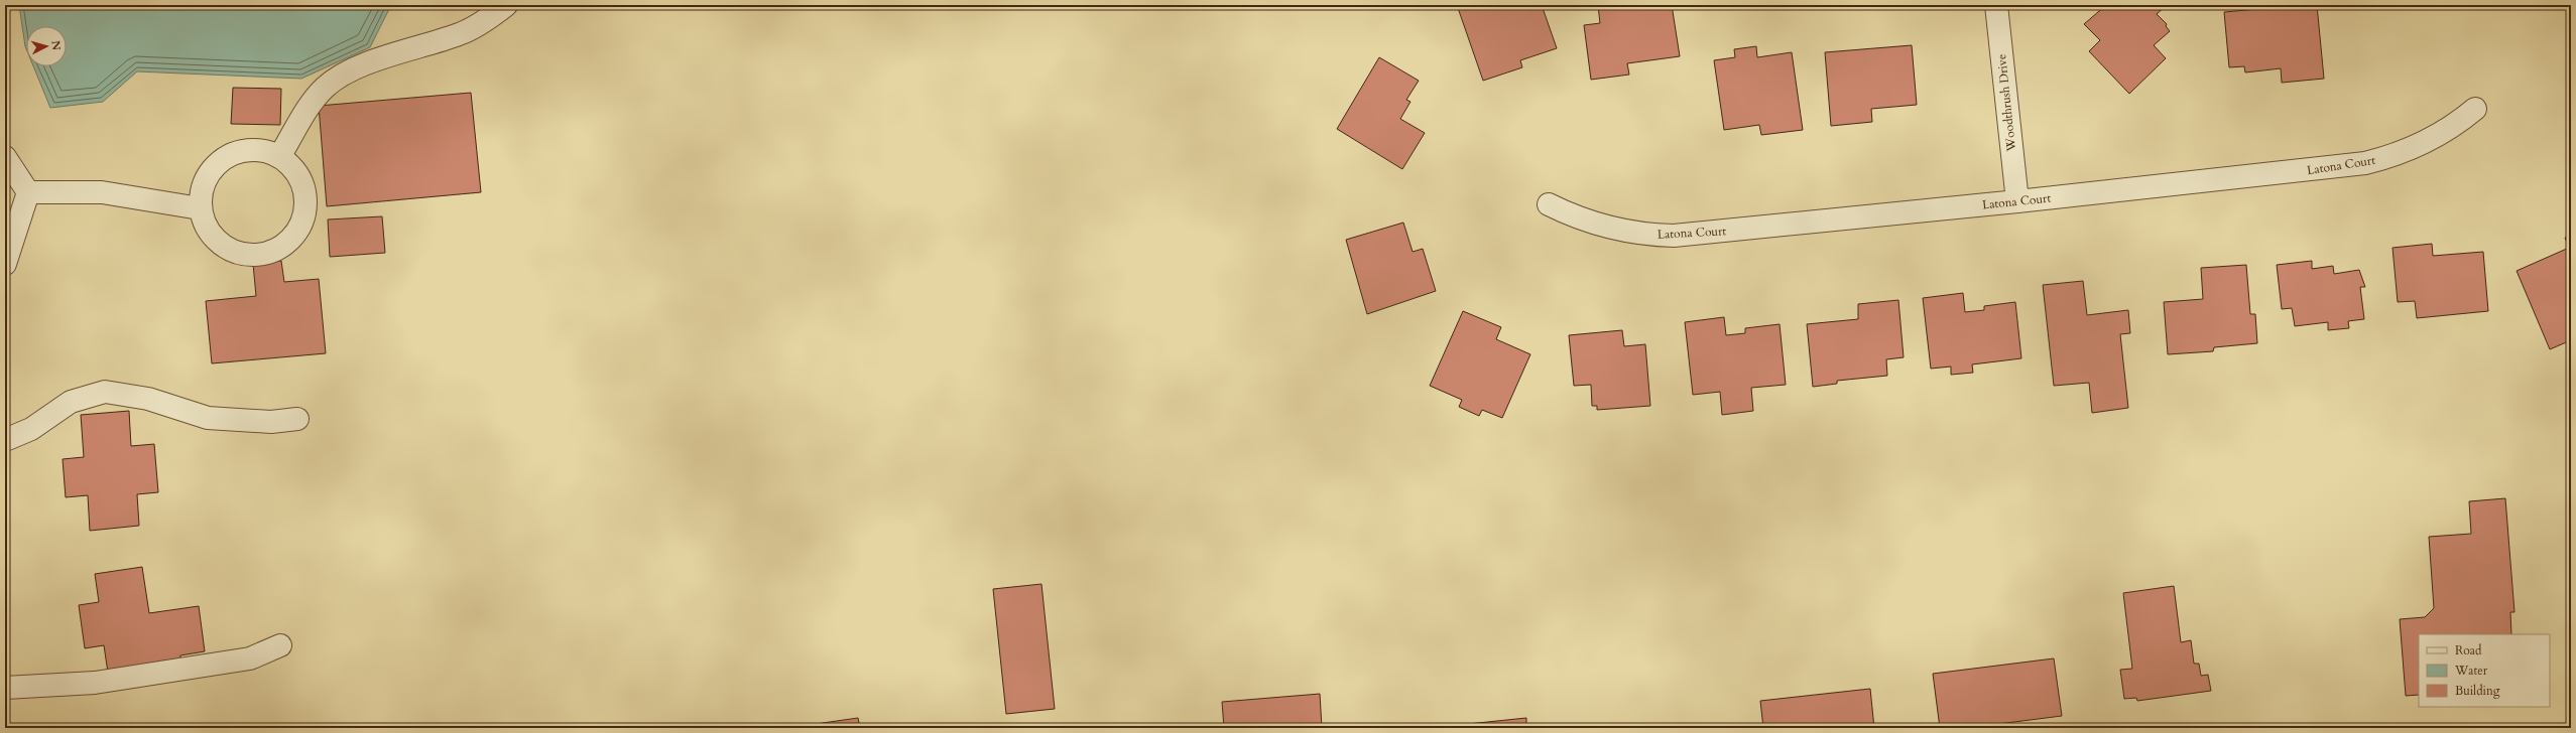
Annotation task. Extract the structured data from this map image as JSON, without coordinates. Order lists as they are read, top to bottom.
{
  "streets": {
    "street": ["Woodthrush Drive", "Latona Court"]
  },
  "crossings": [
    ["Woodthrush Drive", "Latona Court"]
  ],
  "legend": ["Road", "Water", "Building"],
  "north": "right"
}
